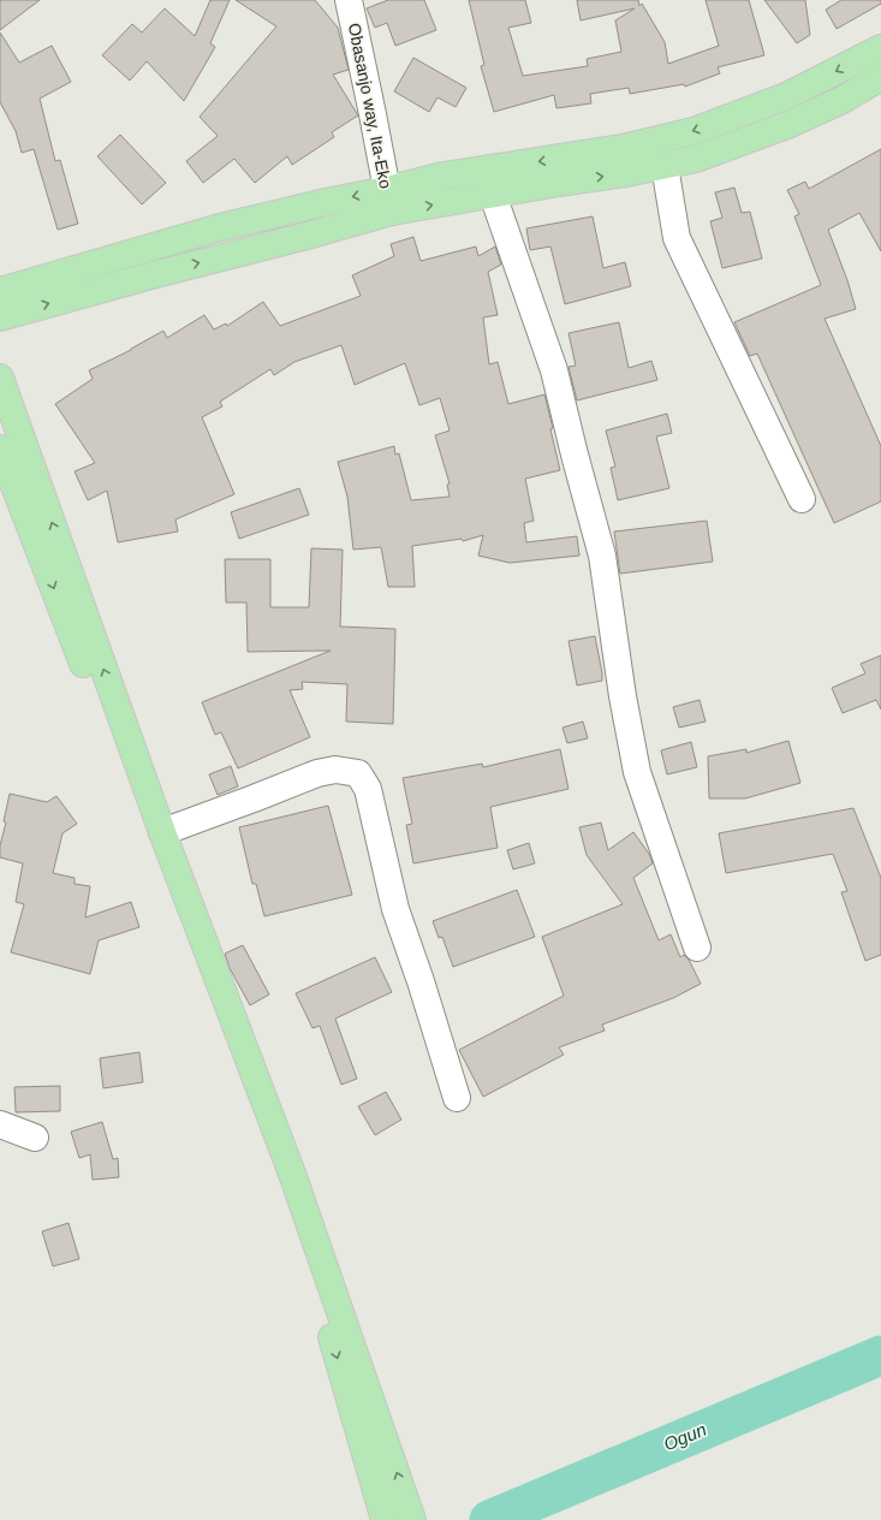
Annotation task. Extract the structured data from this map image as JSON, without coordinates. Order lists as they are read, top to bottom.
{
  "streets": {
    "street": ["Obasanjo way, Ita-Eko"]
  },
  "water": ["Ogun"]
}
